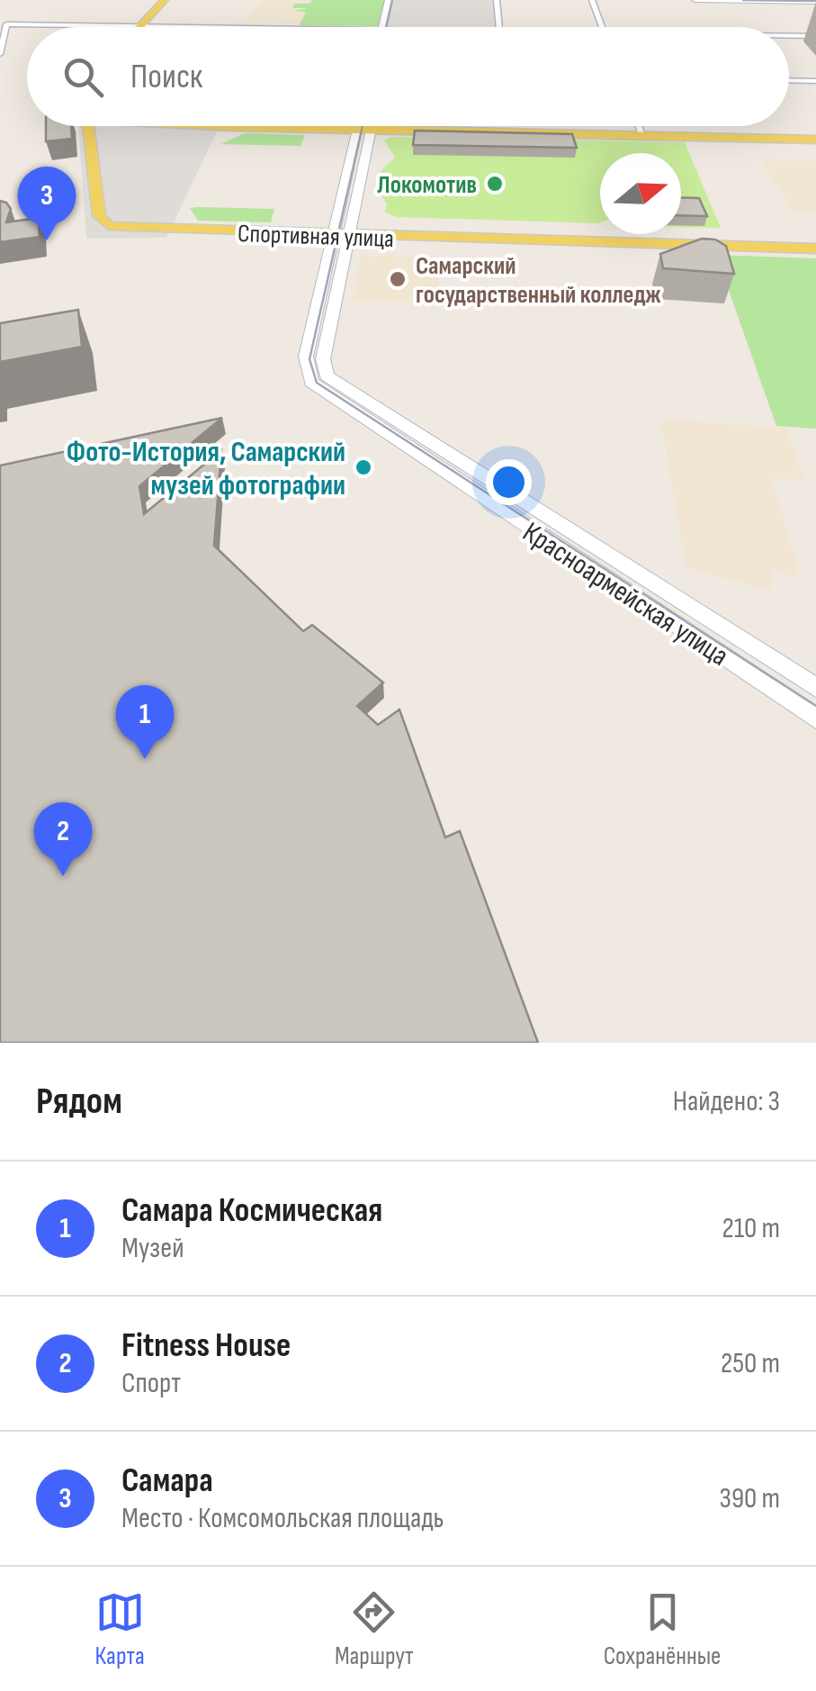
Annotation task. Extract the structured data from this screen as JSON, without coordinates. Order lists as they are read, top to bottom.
{
  "streets": {
    "main road": ["Спортивная улица", "Красноармейская улица"]
  },
  "crossings": [
    ["Спортивная улица", "Красноармейская улица"]
  ],
  "places": ["Локомотив", "Самарский государственный колледж", "Фото-История, Самарский музей фотографии"],
  "north": "right",
  "page": {
    "search": "Поиск",
    "pins": ["3", "1", "2"],
    "heading": ["Рядом", "Найдено: 3"],
    "list": [
      {
        "mark": "1",
        "name": "Самара Космическая",
        "note": "Музей",
        "value": "210 m"
      },
      {
        "mark": "2",
        "name": "Fitness House",
        "note": "Спорт",
        "value": "250 m"
      },
      {
        "mark": "3",
        "name": "Самара",
        "note": "Место · Комсомольская площадь",
        "value": "390 m"
      }
    ],
    "nav": ["Карта", "Маршрут", "Сохранённые"]
  }
}
